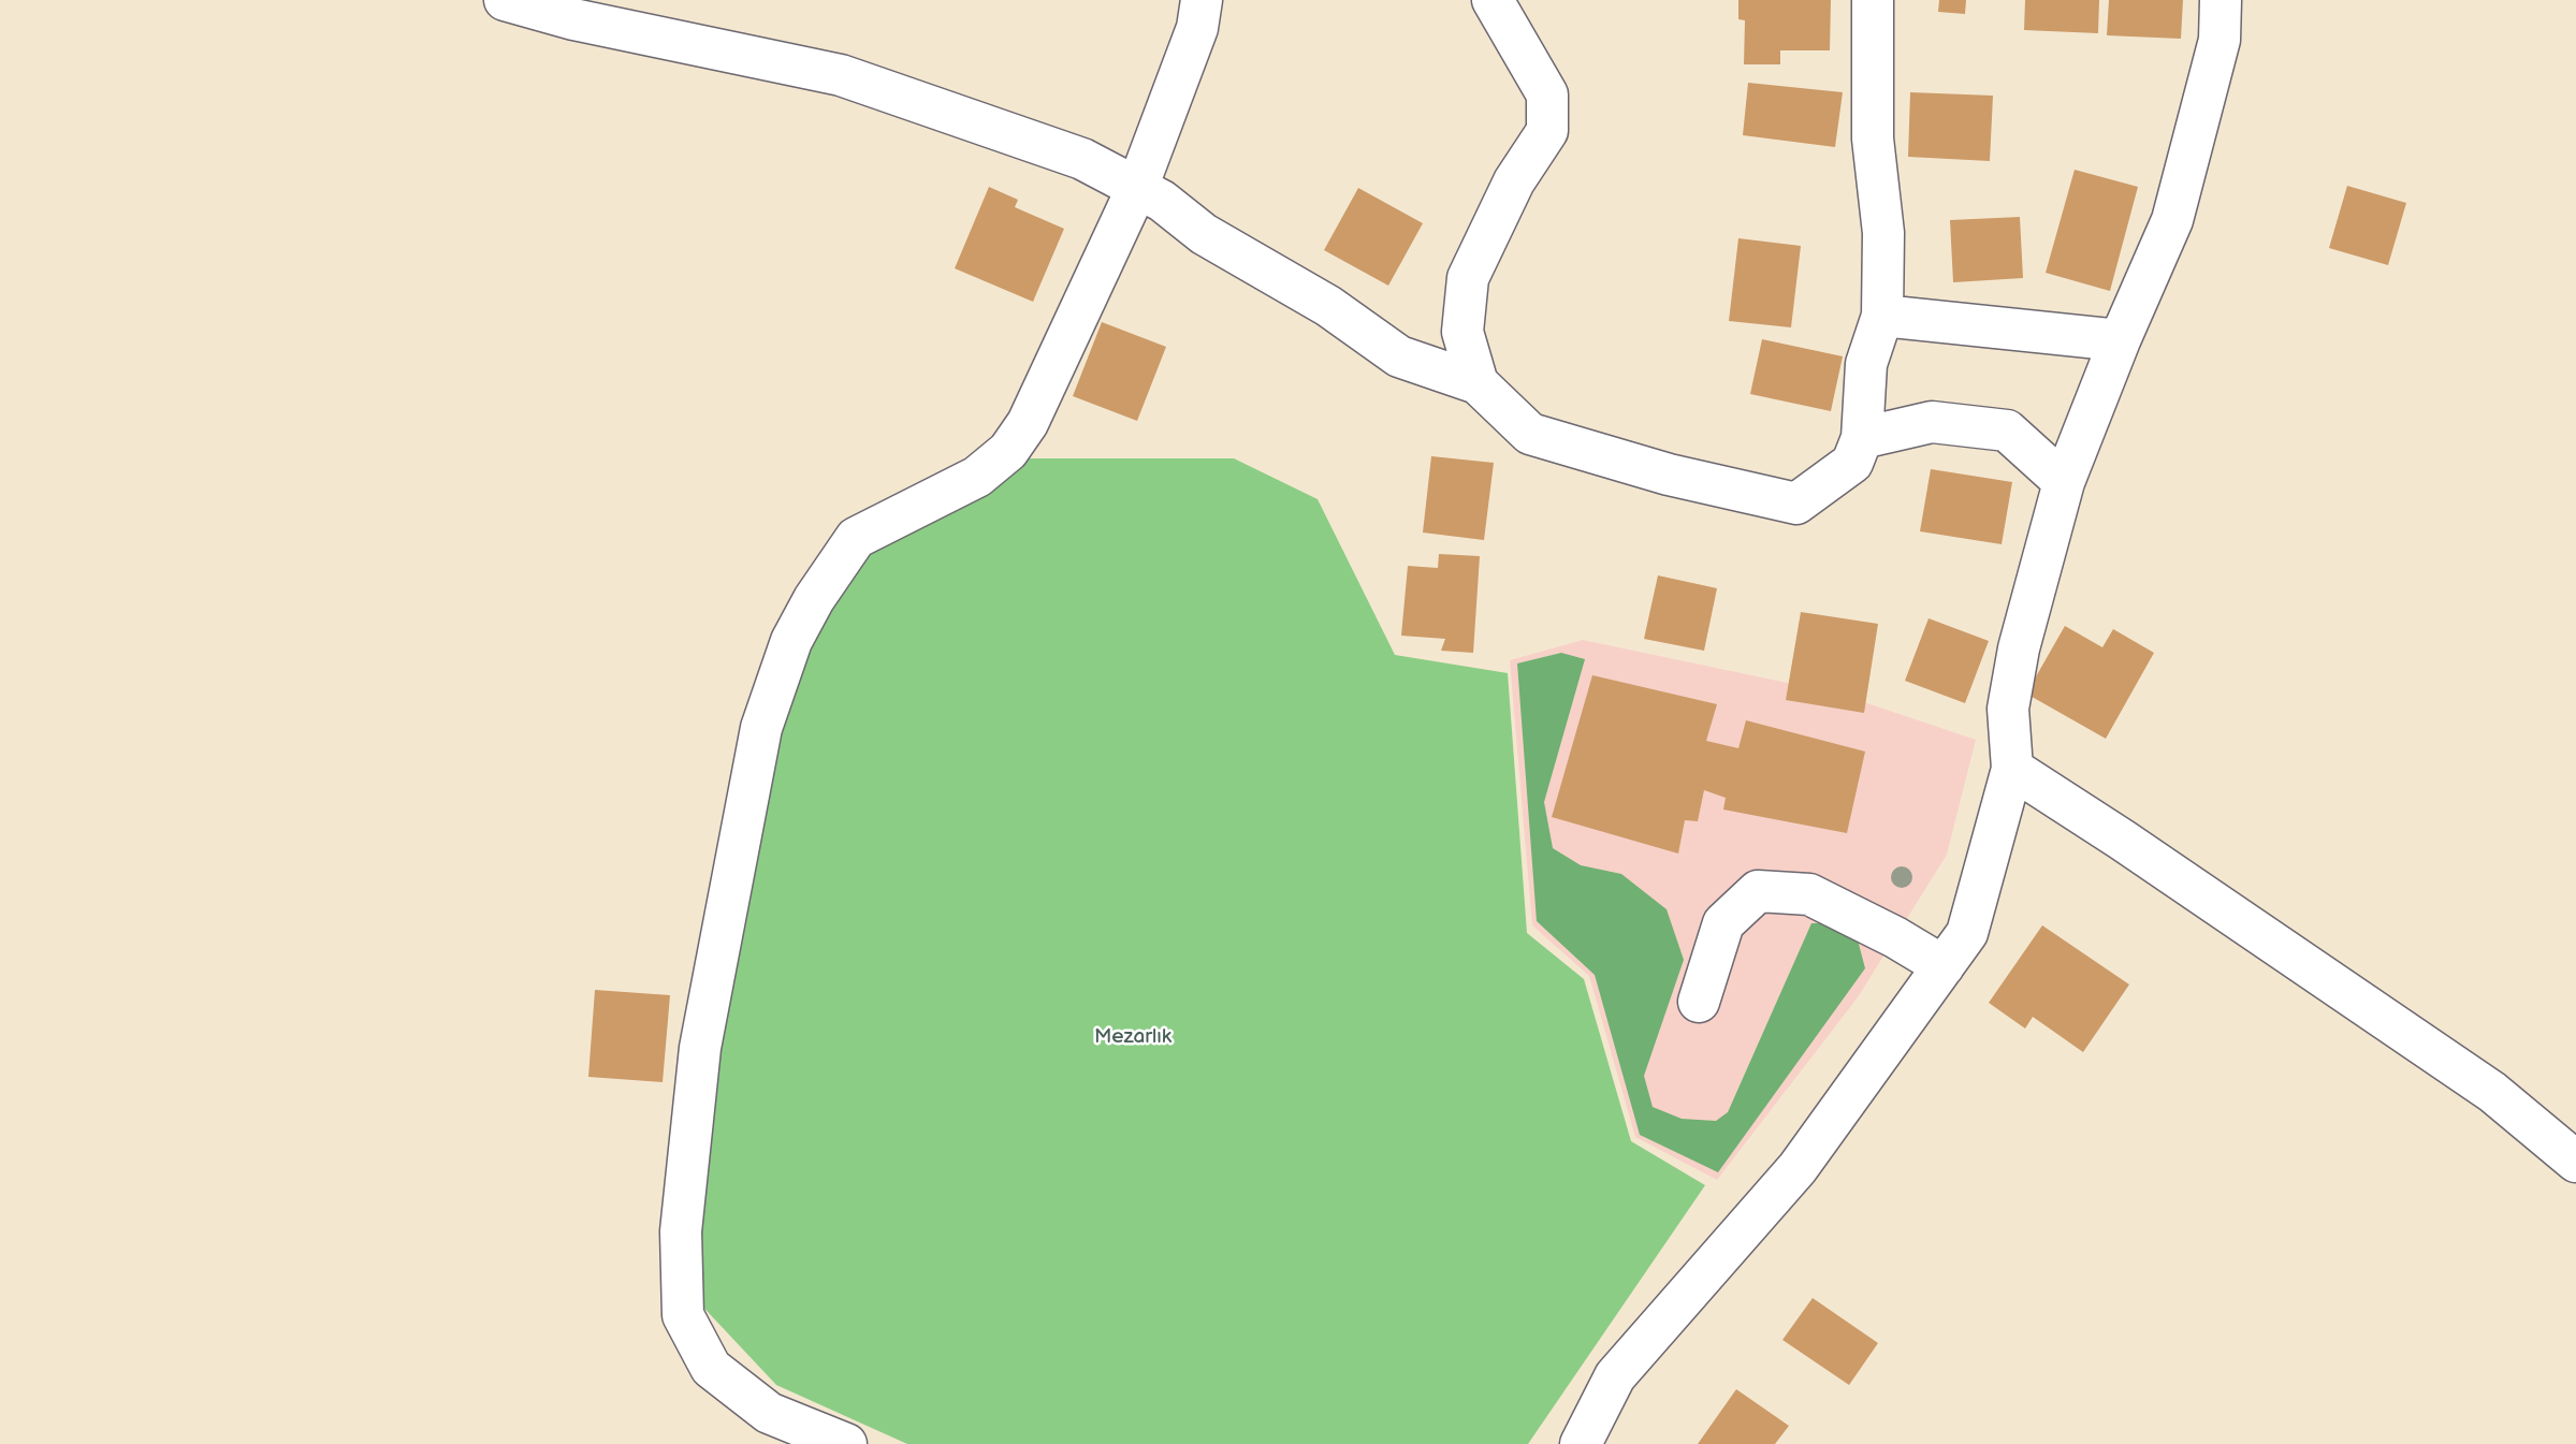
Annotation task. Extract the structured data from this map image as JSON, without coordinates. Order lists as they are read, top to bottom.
{
  "parks": ["Mezarlık"]
}
